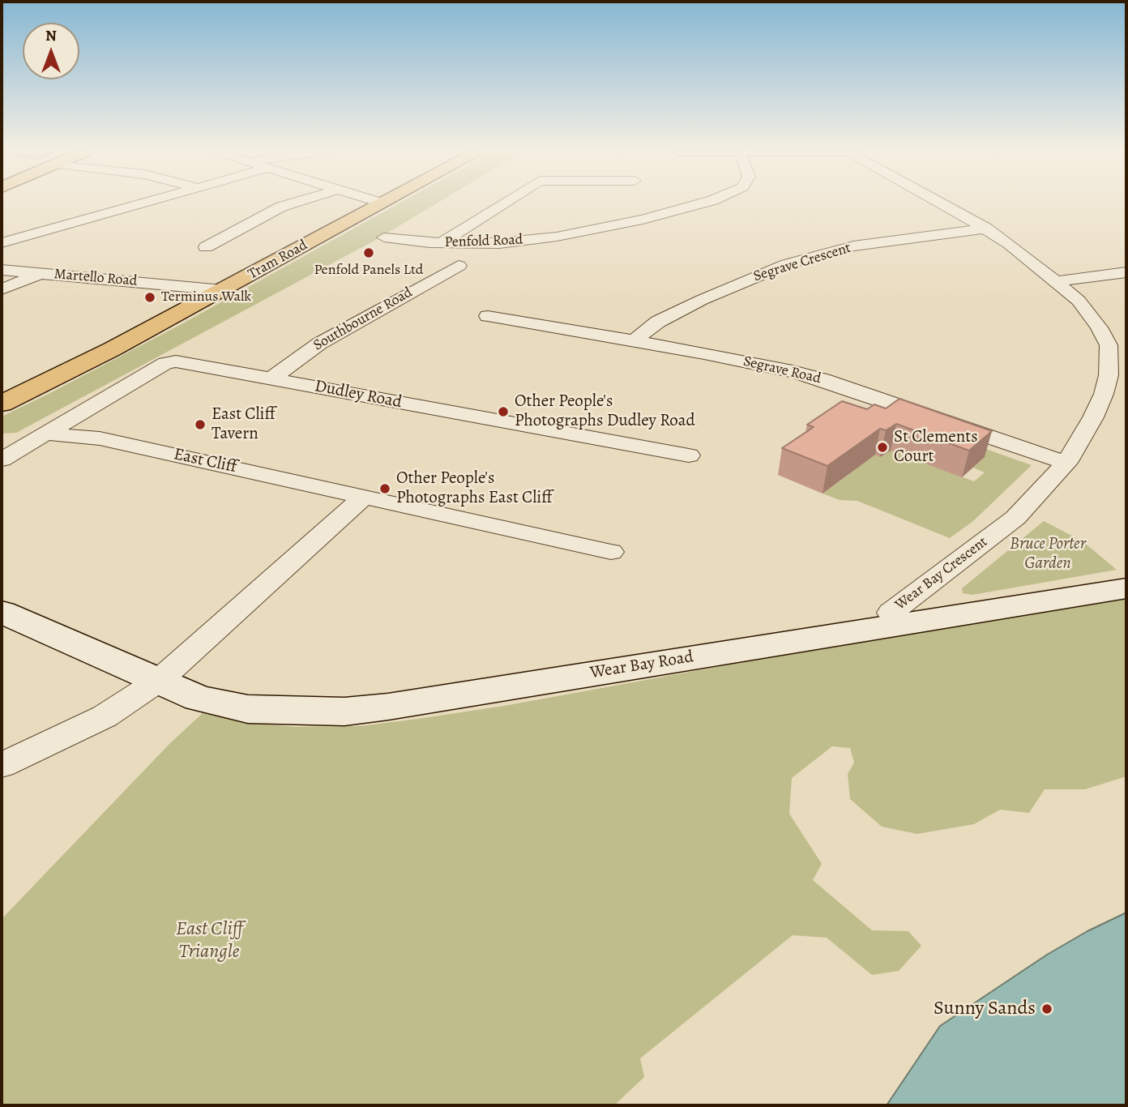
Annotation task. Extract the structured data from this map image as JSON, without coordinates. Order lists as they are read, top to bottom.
{
  "streets": {
    "main road": ["Tram Road"],
    "street": [
      "Penfold Road",
      "Segrave Crescent",
      "Martello Road",
      "Southbourne Road",
      "Segrave Road",
      "Dudley Road",
      "East Cliff",
      "Wear Bay Crescent",
      "Wear Bay Road"
    ]
  },
  "crossings": [
    ["Tram Road", "Martello Road"],
    ["Segrave Crescent", "Segrave Road"],
    ["Segrave Crescent", "Wear Bay Crescent"],
    ["Southbourne Road", "Dudley Road"],
    ["Segrave Road", "Wear Bay Crescent"],
    ["Dudley Road", "East Cliff"],
    ["Wear Bay Crescent", "Wear Bay Road"]
  ],
  "parks": ["Bruce Porter Garden", "East Cliff Triangle"],
  "places": [
    "Penfold Panels Ltd",
    "Terminus Walk",
    "Other People's Photographs Dudley Road",
    "East Cliff Tavern",
    "St Clements Court",
    "Other People's Photographs East Cliff",
    "Sunny Sands"
  ],
  "north": "top"
}
